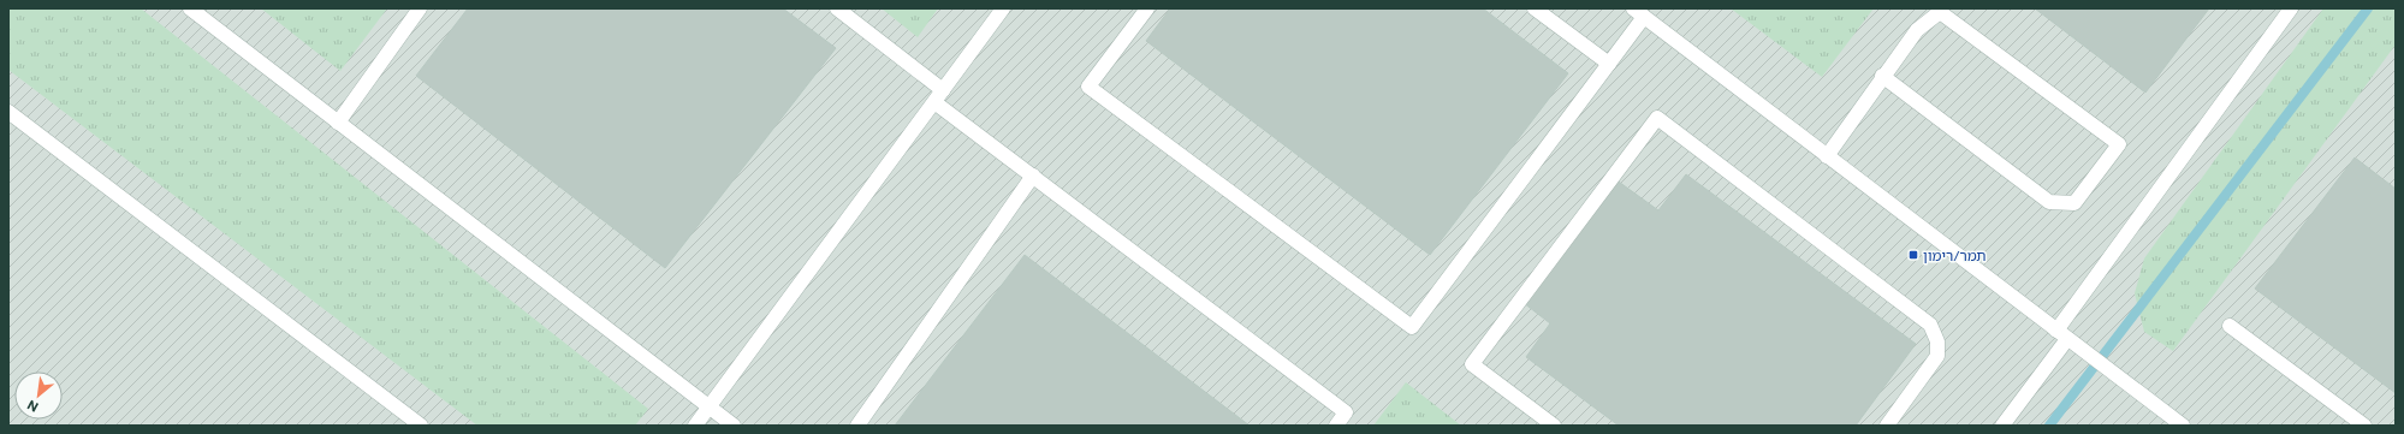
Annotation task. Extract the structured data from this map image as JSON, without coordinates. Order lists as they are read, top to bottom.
{
  "places": {
    "transit": ["תמר/רימון"]
  },
  "north": "bottom left"
}
